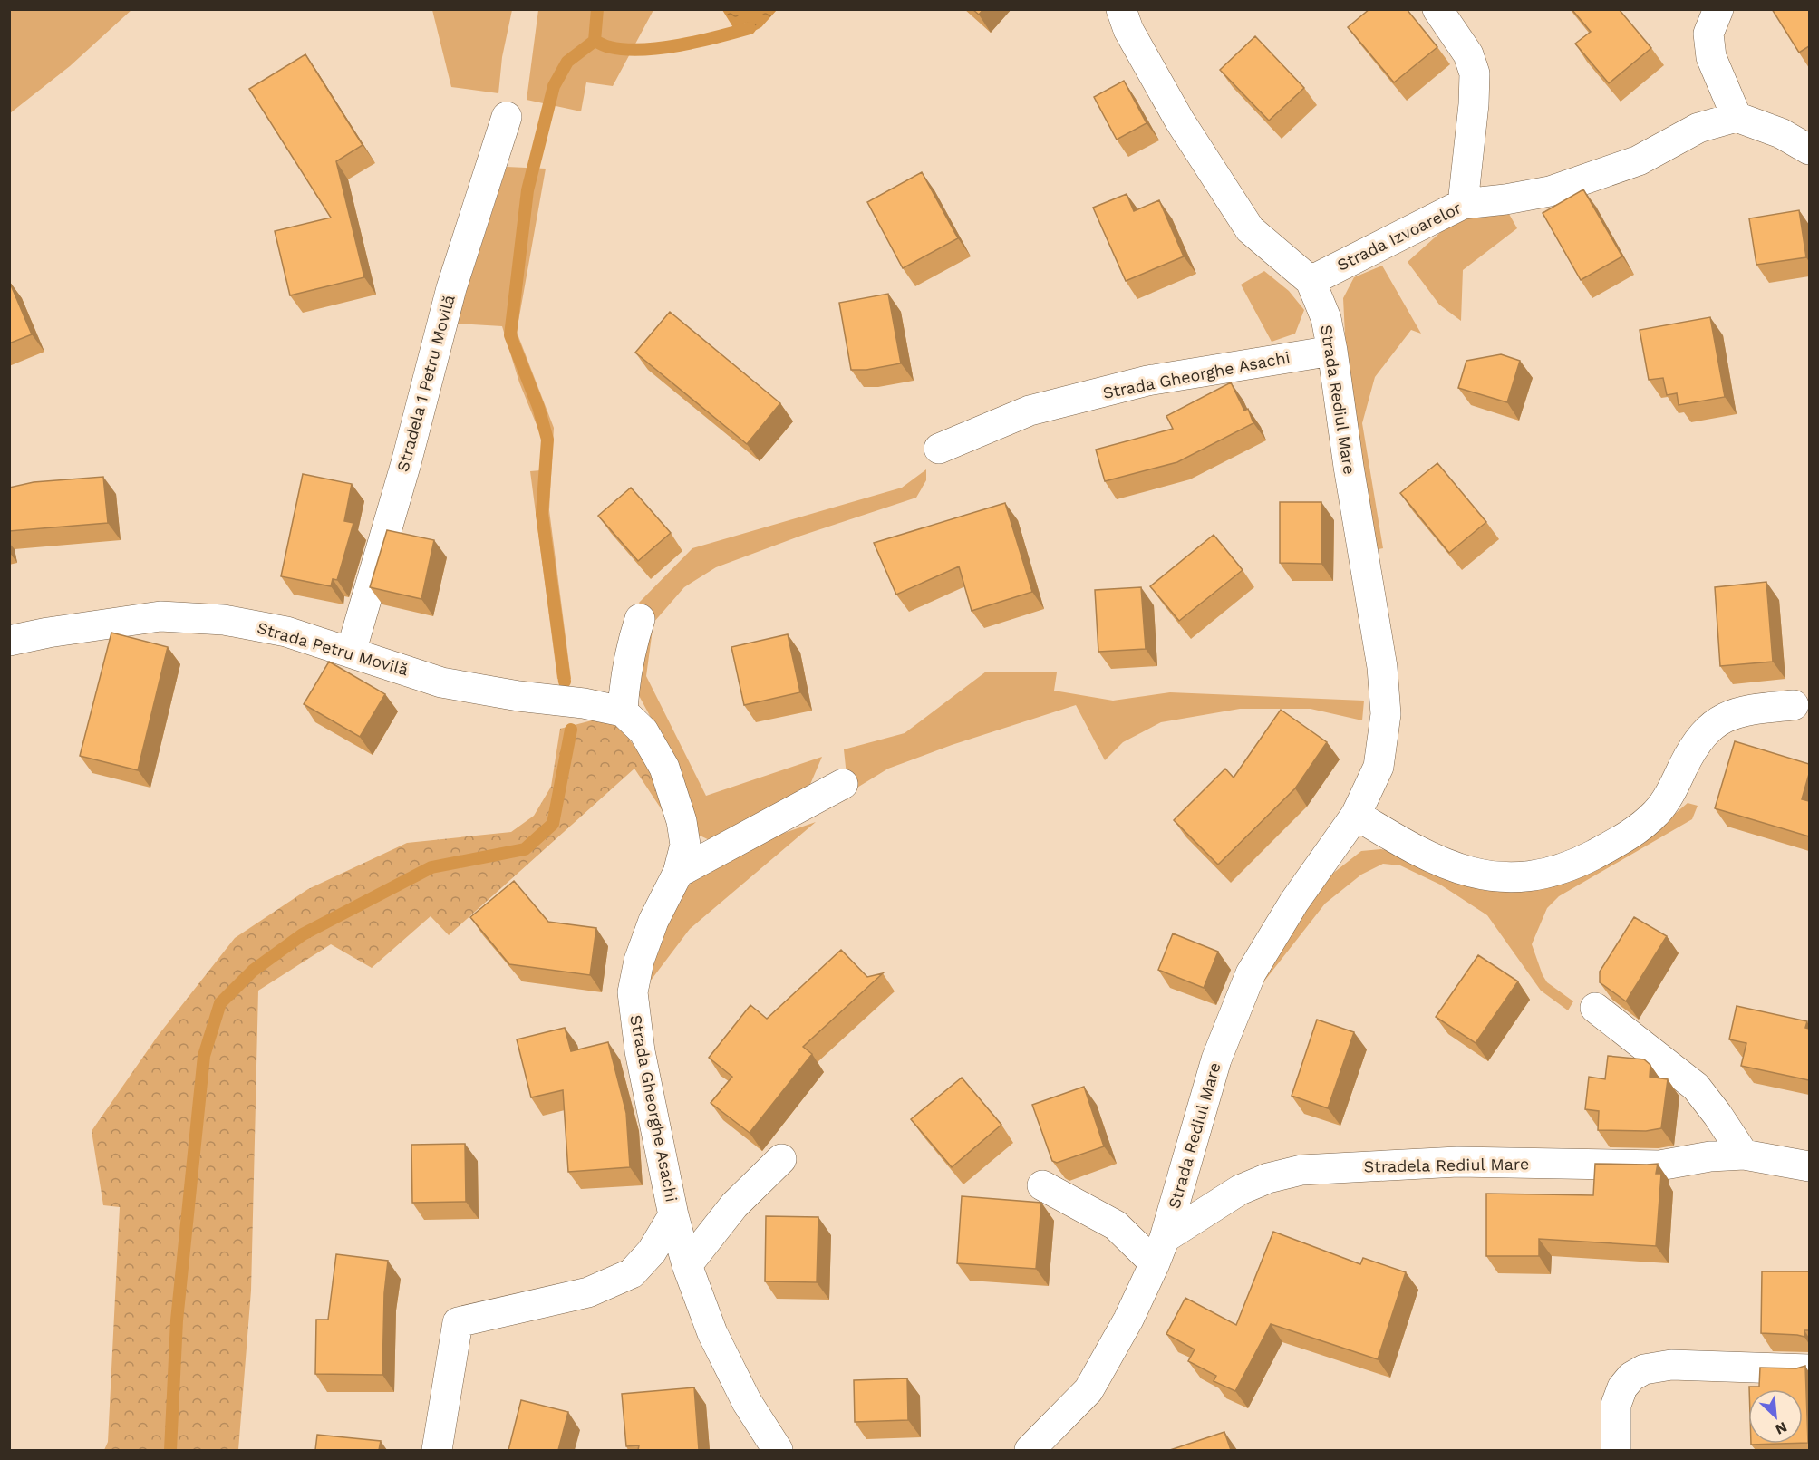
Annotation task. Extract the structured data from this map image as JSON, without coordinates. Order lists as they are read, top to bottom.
{
  "streets": {
    "street": [
      "Strada Izvoarelor",
      "Strada Gheorghe Asachi",
      "Stradela 1 Petru Movilă",
      "Strada Rediul Mare",
      "Strada Petru Movilă",
      "Stradela Rediul Mare"
    ]
  },
  "crossings": [
    ["Strada Izvoarelor", "Strada Rediul Mare"],
    ["Strada Gheorghe Asachi", "Strada Rediul Mare"],
    ["Strada Gheorghe Asachi", "Strada Petru Movilă"],
    ["Stradela 1 Petru Movilă", "Strada Petru Movilă"],
    ["Strada Rediul Mare", "Stradela Rediul Mare"]
  ],
  "north": "bottom right"
}
